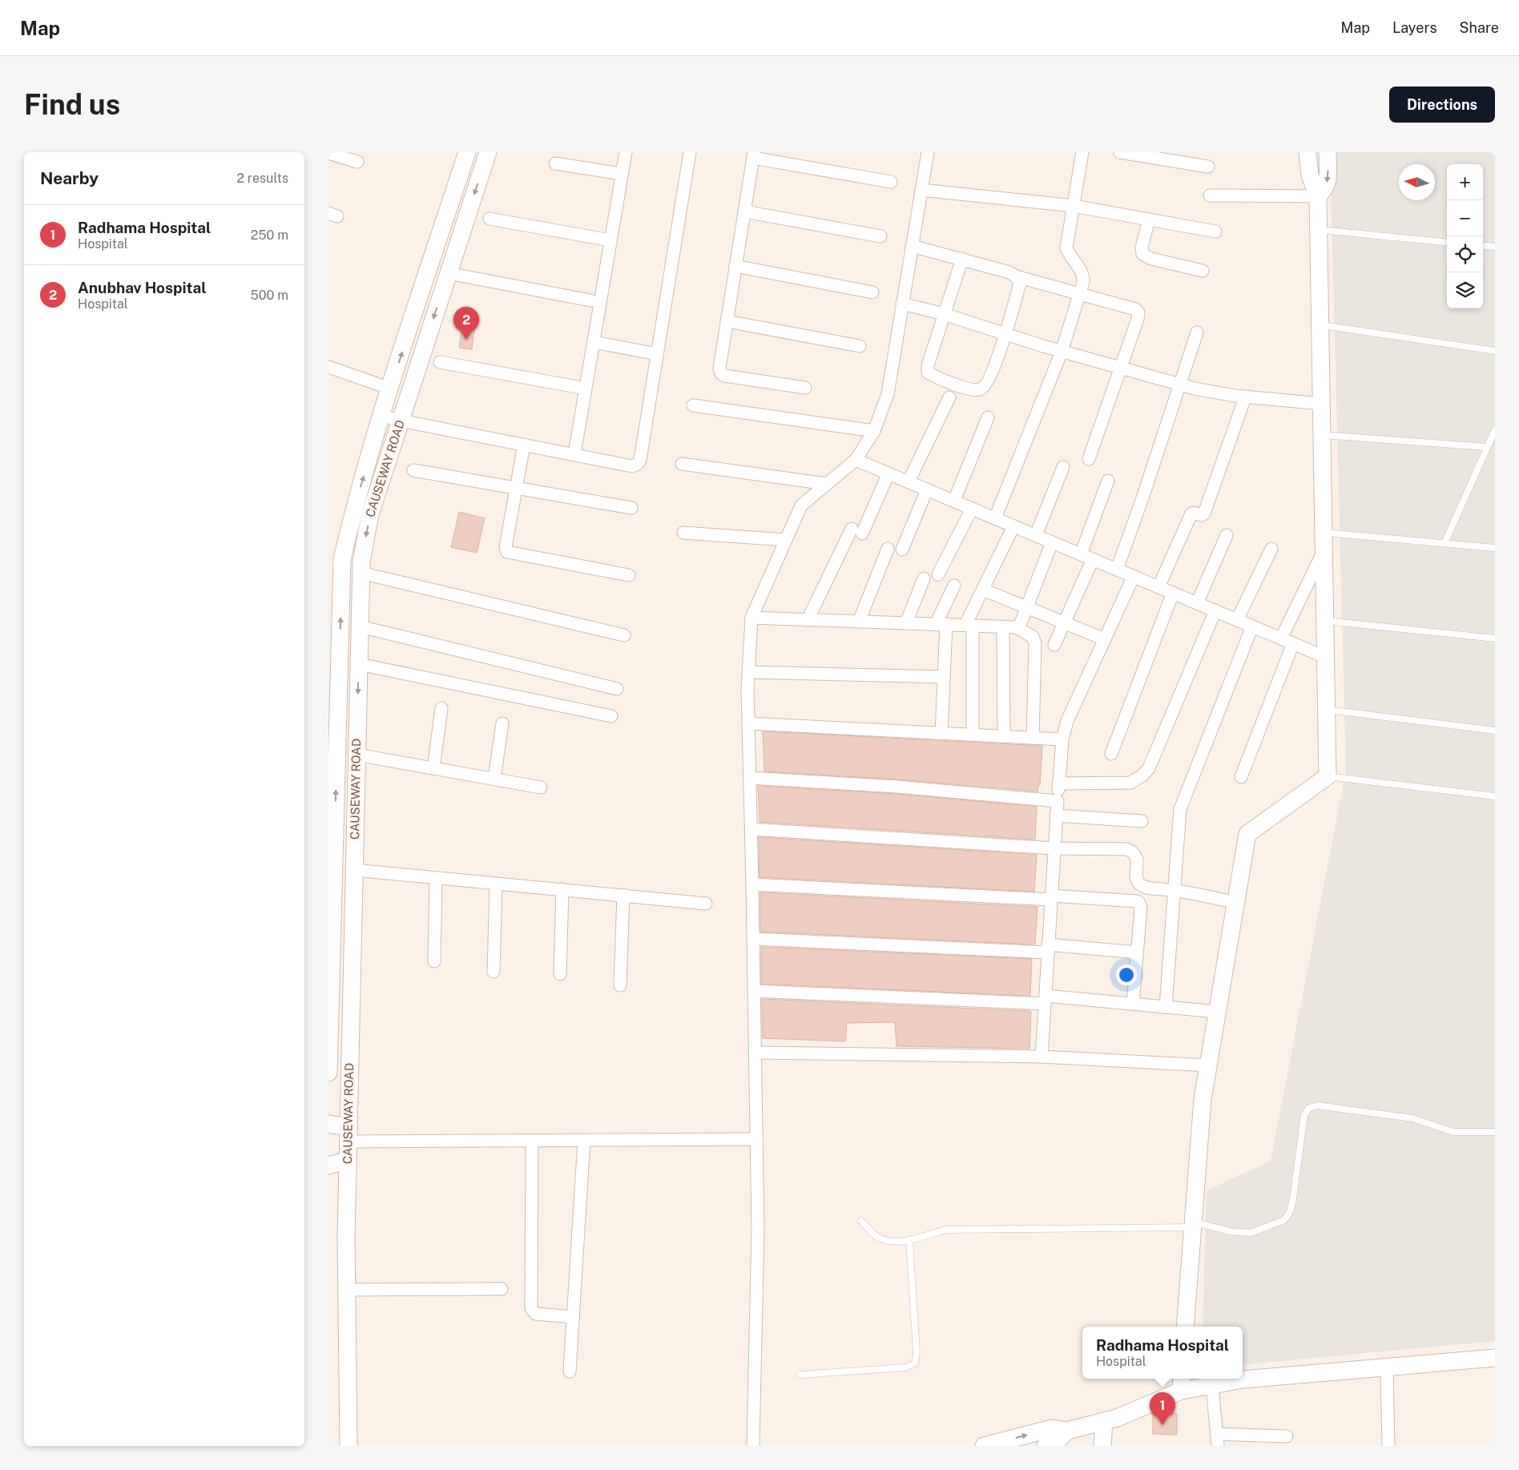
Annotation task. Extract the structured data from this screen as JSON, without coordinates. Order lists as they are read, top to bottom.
{
  "streets": {
    "main road": ["CAUSEWAY ROAD"]
  },
  "north": "left",
  "page": {
    "header": "Map",
    "nav": ["Map", "Layers", "Share"],
    "buttons": "Directions",
    "title": "Find us",
    "heading": ["Nearby", "2 results"],
    "map_buttons": ["+", "−"],
    "list": [
      {
        "mark": "1",
        "name": "Radhama Hospital",
        "note": "Hospital",
        "value": "250 m"
      },
      {
        "mark": "2",
        "name": "Anubhav Hospital",
        "note": "Hospital",
        "value": "500 m"
      }
    ],
    "pins": ["2", "1"],
    "popup": ["Radhama Hospital", "Hospital"]
  }
}
